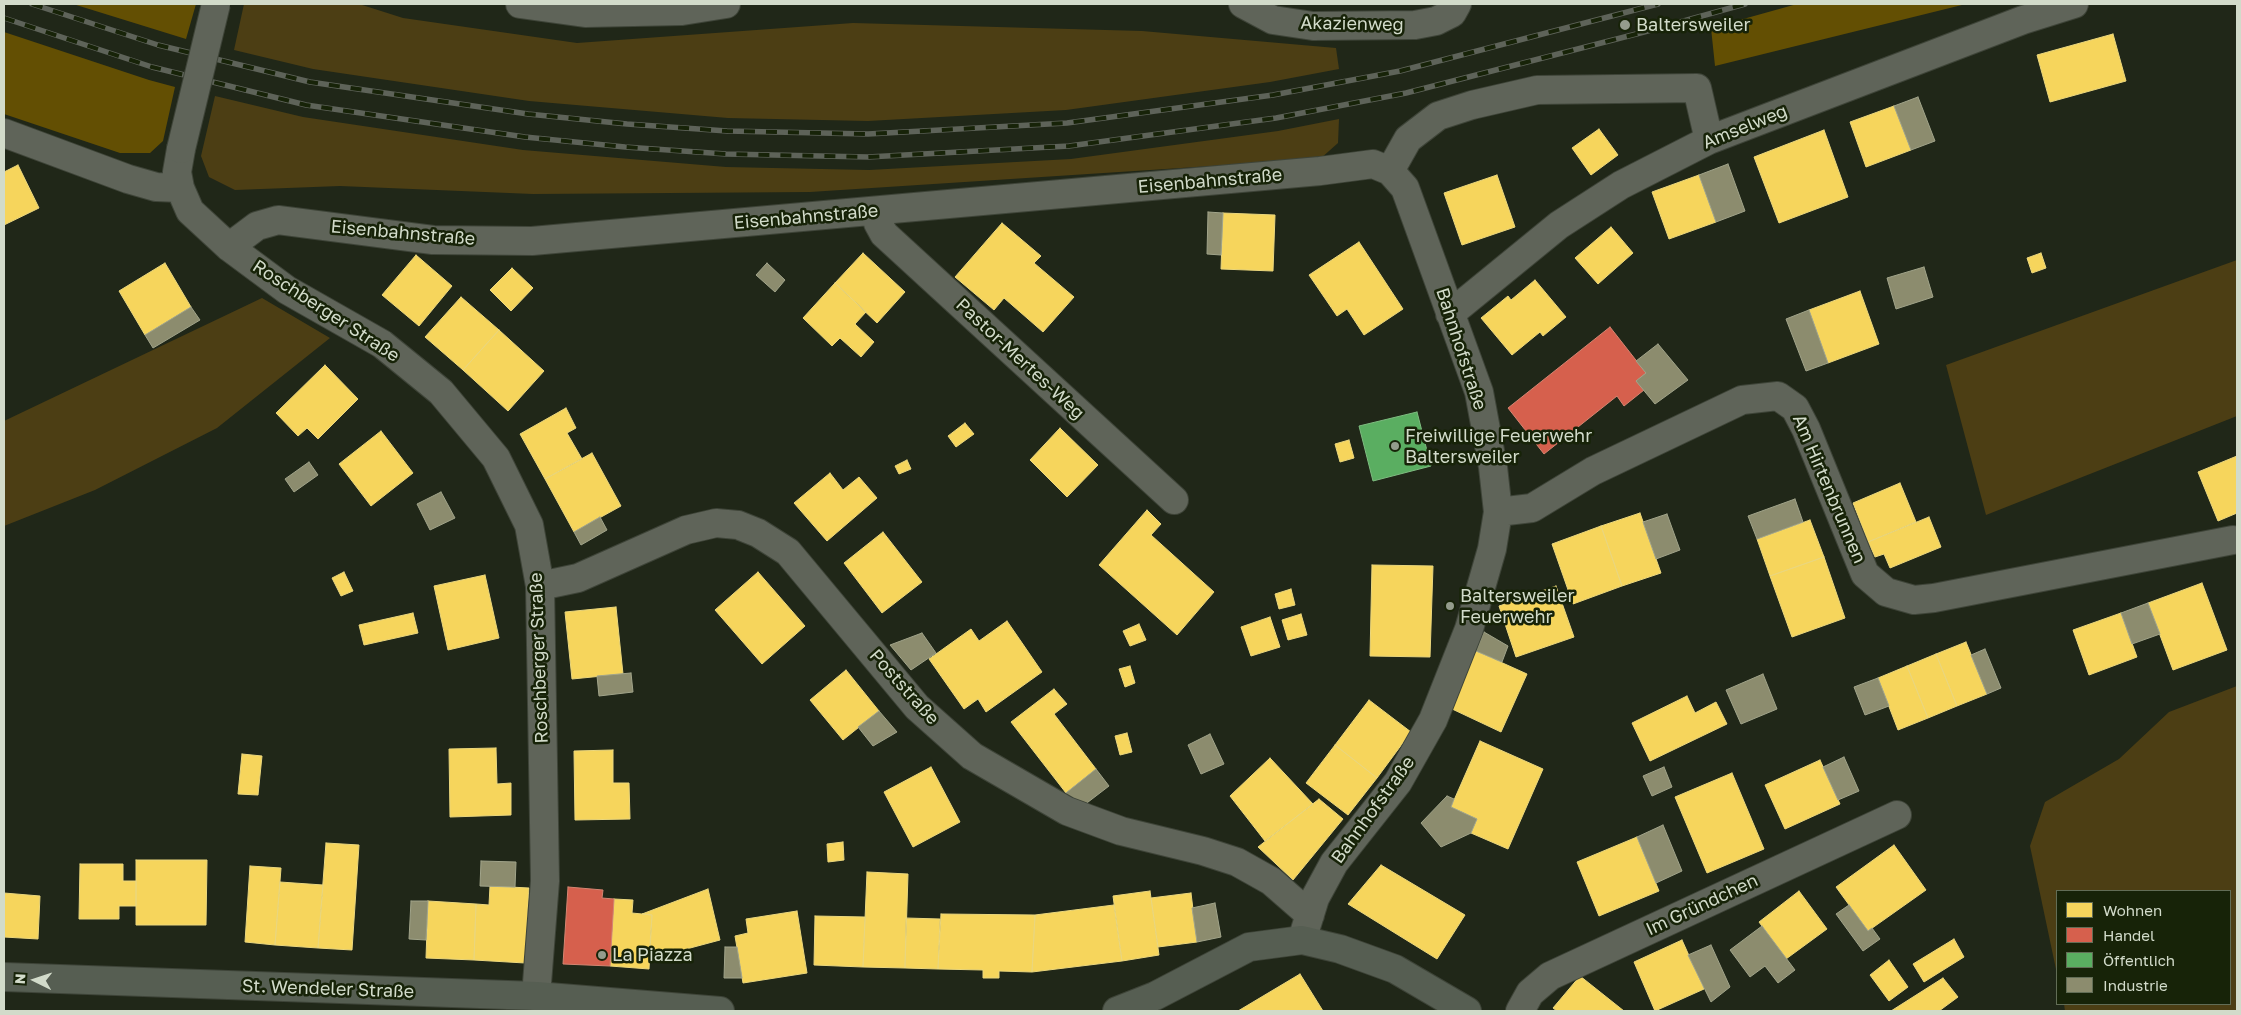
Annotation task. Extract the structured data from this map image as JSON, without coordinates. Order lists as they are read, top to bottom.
{
  "streets": {
    "main road": ["St. Wendeler Straße"],
    "street": [
      "Akazienweg",
      "Amselweg",
      "Eisenbahnstraße",
      "Roschberger Straße",
      "Bahnhofstraße",
      "Pastor-Mertes-Weg",
      "Am Hirtenbrunnen",
      "Poststraße",
      "Im Gründchen"
    ]
  },
  "crossings": [
    ["Amselweg", "Bahnhofstraße"],
    ["Eisenbahnstraße", "Roschberger Straße"],
    ["Eisenbahnstraße", "Bahnhofstraße"],
    ["Eisenbahnstraße", "Pastor-Mertes-Weg"],
    ["Roschberger Straße", "Poststraße"],
    ["Roschberger Straße", "St. Wendeler Straße"],
    ["Bahnhofstraße", "Am Hirtenbrunnen"],
    ["Bahnhofstraße", "Poststraße"]
  ],
  "places": [
    "Baltersweiler",
    "Freiwillige Feuerwehr Baltersweiler",
    "Baltersweiler Feuerwehr",
    "La Piazza"
  ],
  "legend": [
    "Wohnen",
    "Handel",
    "Öffentlich",
    "Industrie"
  ],
  "north": "left"
}
